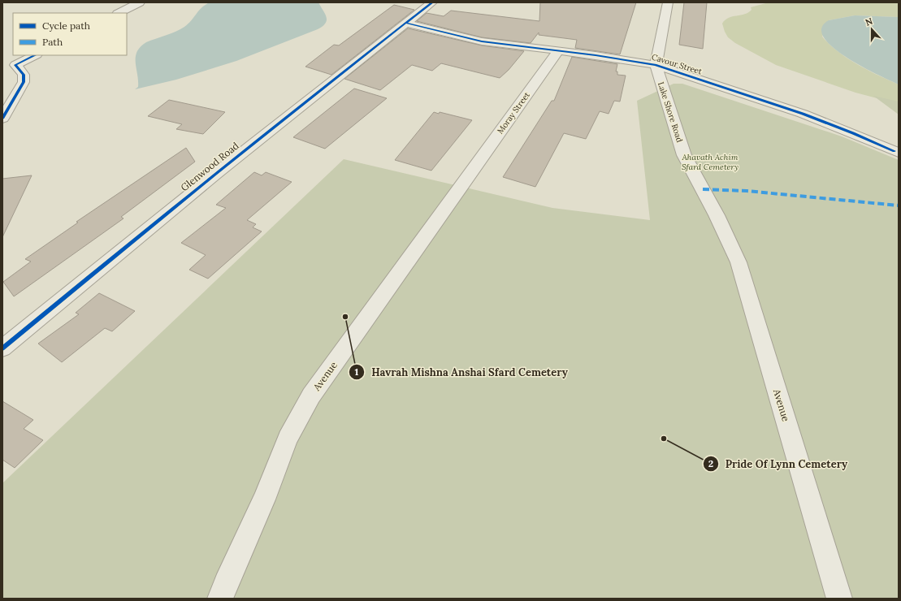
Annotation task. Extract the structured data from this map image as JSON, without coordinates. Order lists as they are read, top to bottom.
{
  "streets": {
    "street": [
      "Cavour Street",
      "Lake Shore Road",
      "Moray Street",
      "Glenwood Road",
      "Avenue"
    ]
  },
  "crossings": [
    ["Cavour Street", "Lake Shore Road"],
    ["Cavour Street", "Moray Street"],
    ["Cavour Street", "Glenwood Road"],
    ["Lake Shore Road", "Avenue"],
    ["Moray Street", "Avenue"]
  ],
  "parks": ["Ahavath Achim Sfard Cemetery"],
  "places": ["Havrah Mishna Anshai Sfard Cemetery", "Pride Of Lynn Cemetery"],
  "legend": ["Cycle path", "Path"],
  "north": "top"
}
